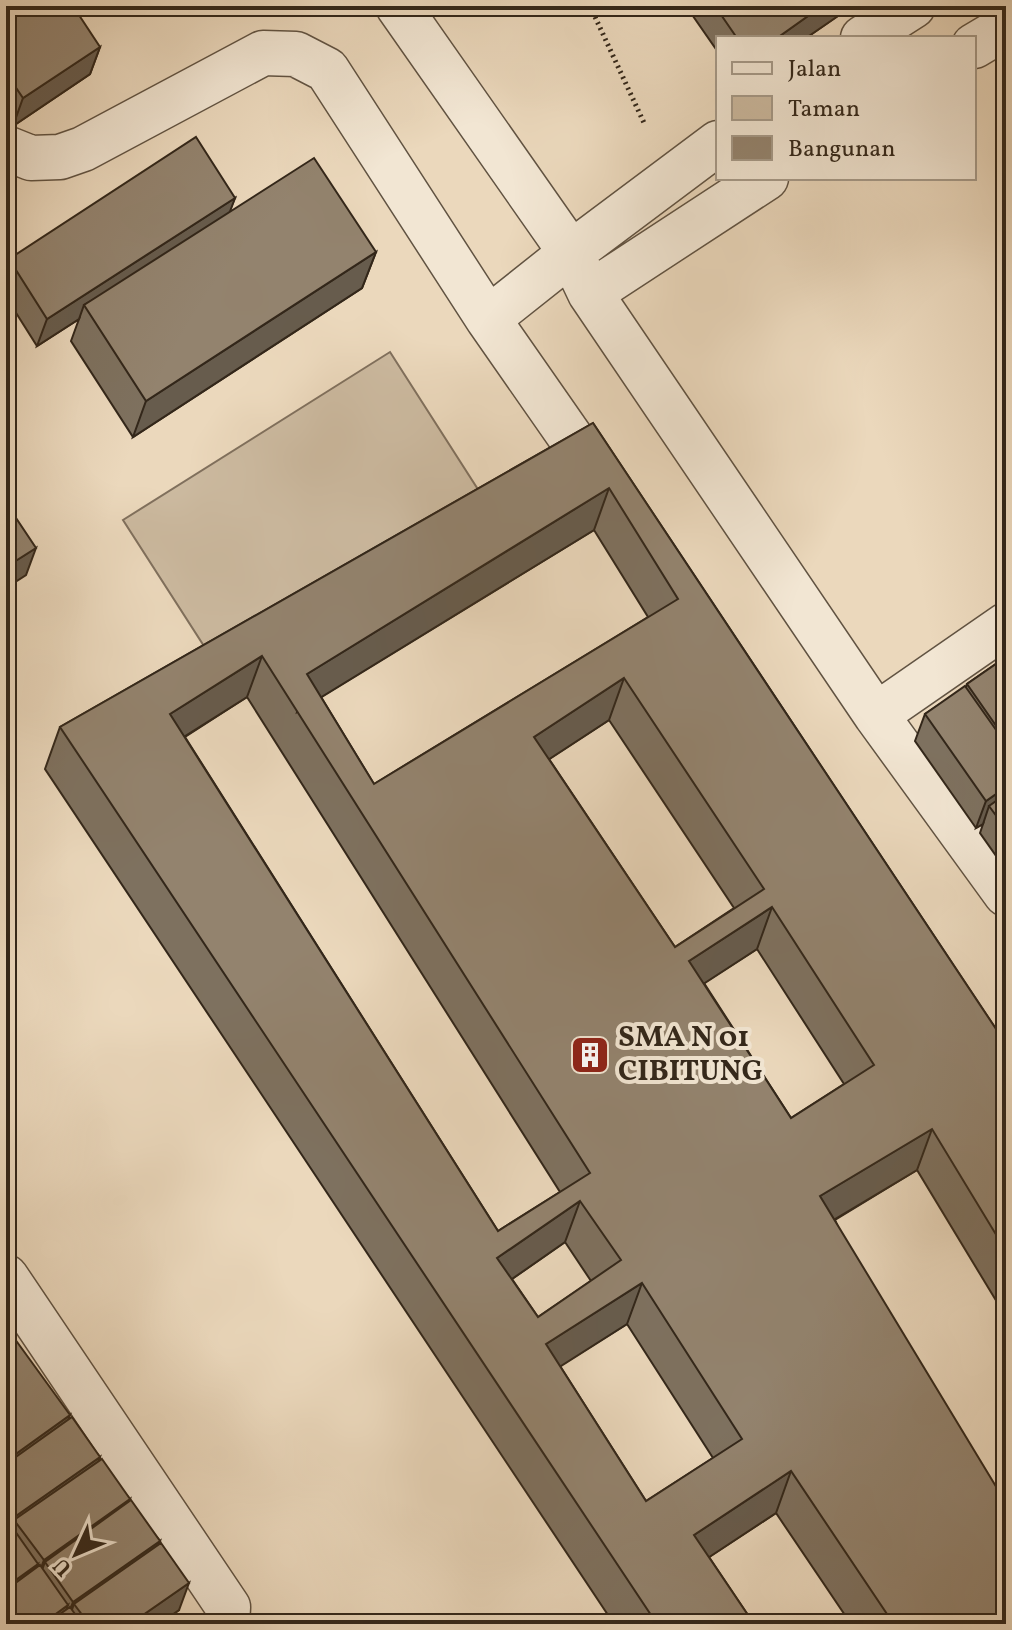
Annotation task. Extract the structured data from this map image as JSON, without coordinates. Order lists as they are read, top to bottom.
{
  "places": {
    "building": ["SMA N 01 CIBITUNG"]
  },
  "legend": ["Jalan", "Taman", "Bangunan"],
  "north": "bottom left"
}
